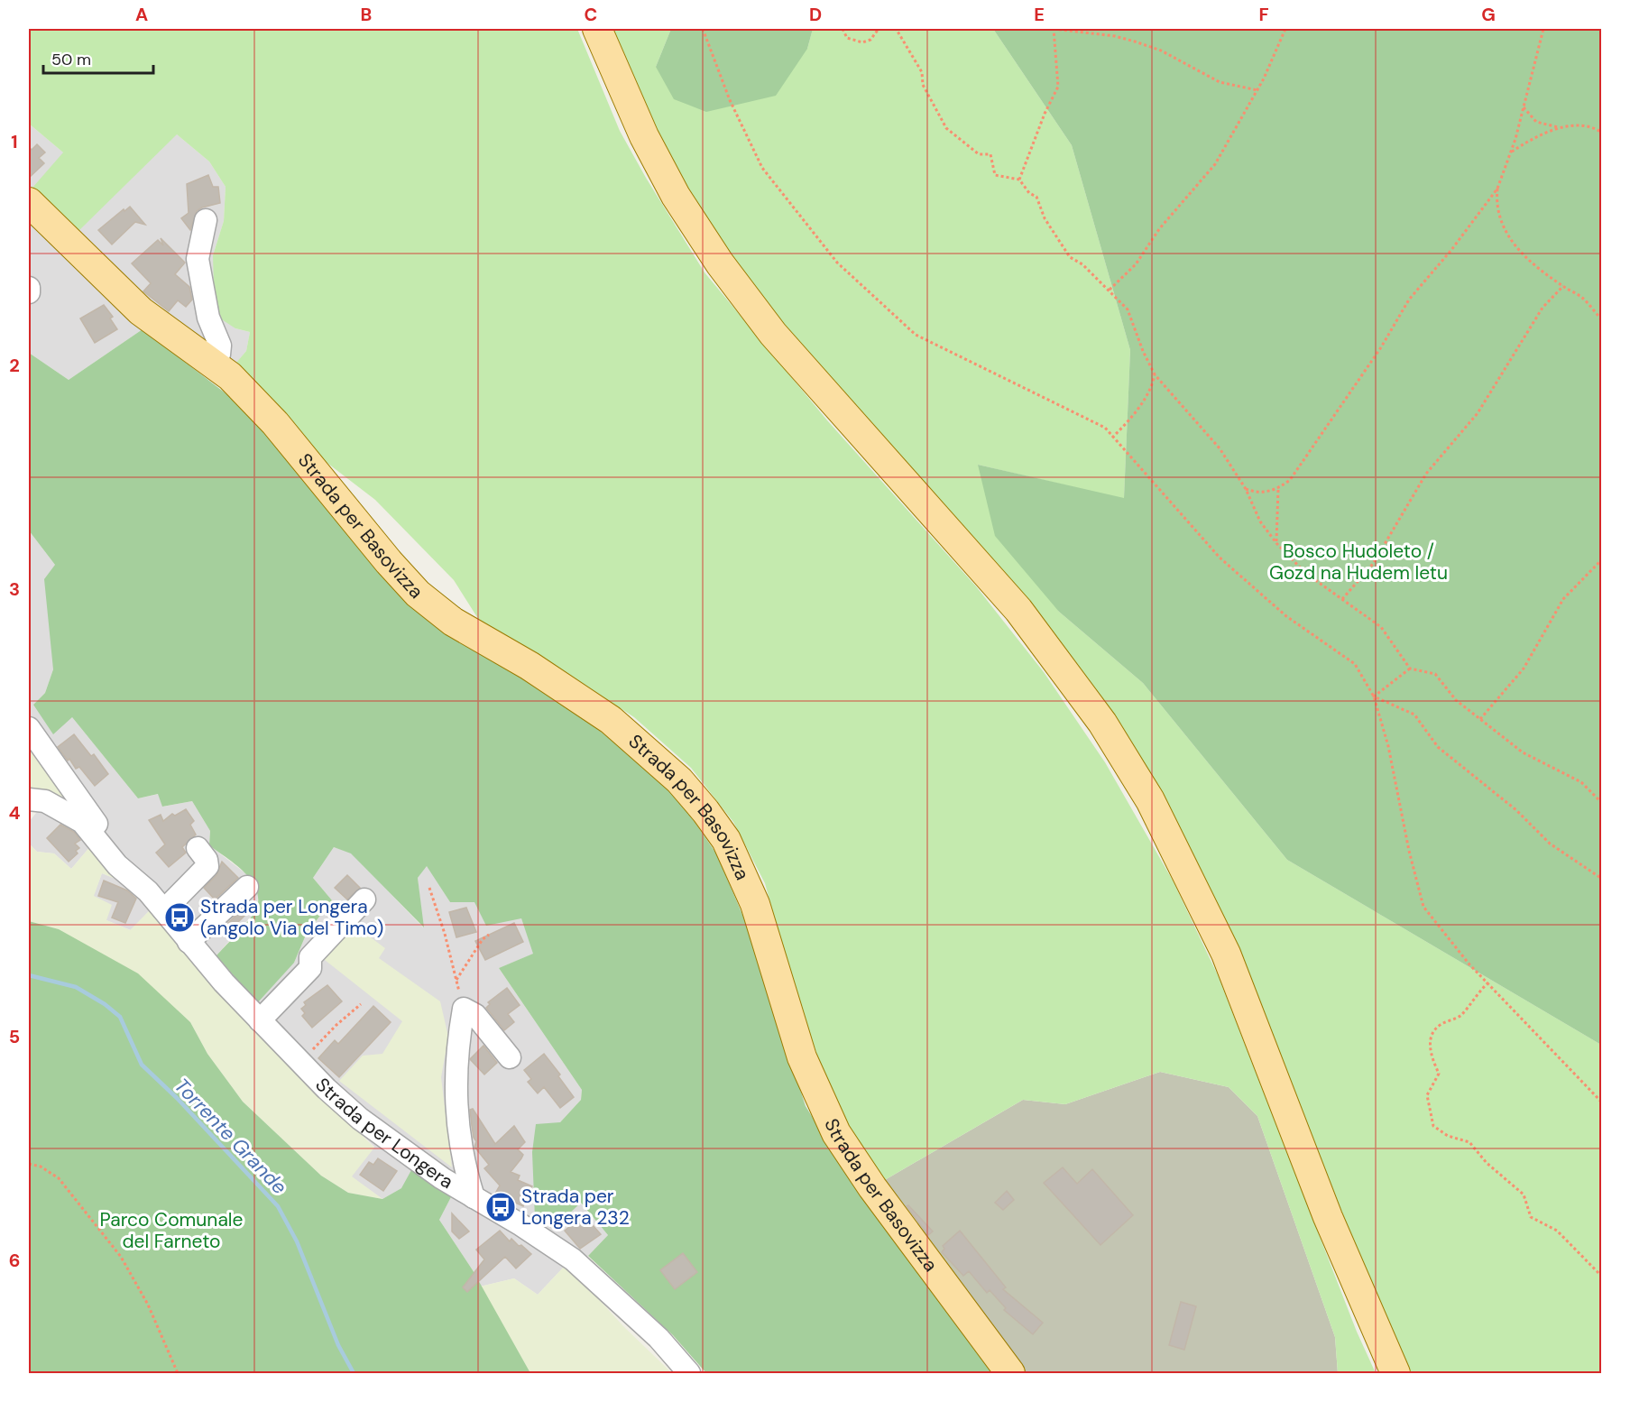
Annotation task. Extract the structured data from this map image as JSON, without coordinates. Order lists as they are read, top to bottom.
{
  "streets": {
    "main road": ["Strada per Basovizza"],
    "street": ["Strada per Longera"]
  },
  "water": ["Torrente Grande"],
  "parks": ["Bosco Hudoleto / Gozd na Hudem letu", "Parco Comunale del Farneto"],
  "places": {
    "bus stop": ["Strada per Longera (angolo Via del Timo)", "Strada per Longera 232"]
  },
  "scale_bar": "50 m",
  "grid": {
    "columns": [
      "A",
      "B",
      "C",
      "D",
      "E",
      "F",
      "G"
    ],
    "rows": [
      "1",
      "2",
      "3",
      "4",
      "5",
      "6"
    ]
  }
}
